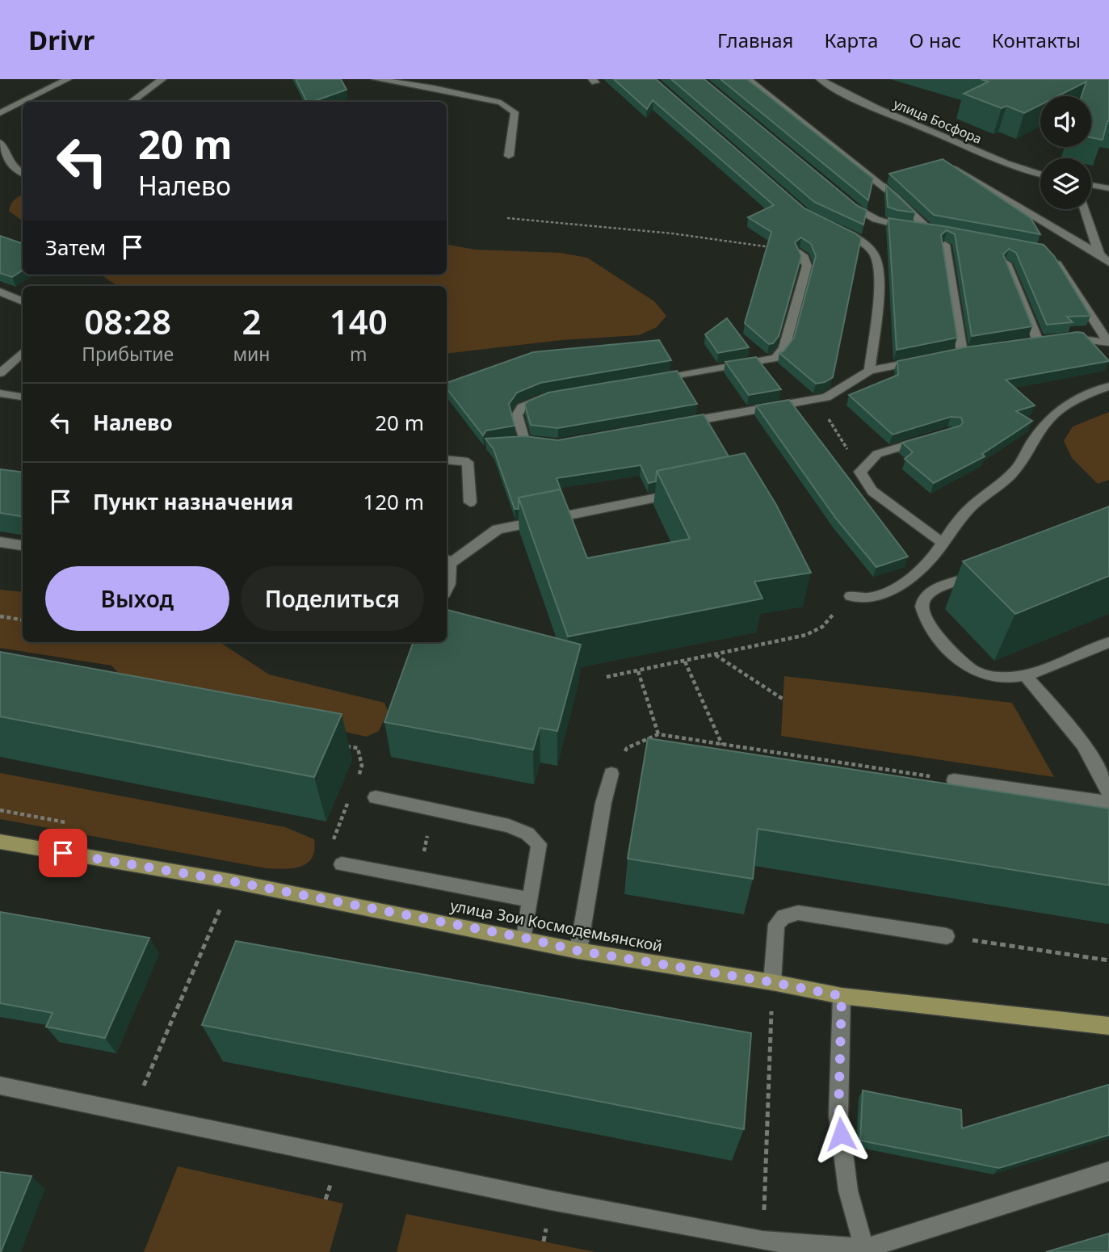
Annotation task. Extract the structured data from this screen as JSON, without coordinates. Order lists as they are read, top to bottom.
{
  "streets": {
    "main road": ["улица Зои Космодемьянской"],
    "street": ["улица Босфора"]
  },
  "page": {
    "header": "Drivr",
    "nav": [
      "Главная",
      "Карта",
      "О нас",
      "Контакты"
    ],
    "turn": ["20 m", "Налево"],
    "then": "Затем",
    "eta": [
      "08:28",
      "Прибытие",
      "2",
      "мин",
      "140",
      "m"
    ],
    "list": [
      {
        "name": "Налево",
        "value": "20 m"
      },
      {
        "name": "Пункт назначения",
        "value": "120 m"
      }
    ],
    "buttons": ["Выход", "Поделиться"]
  }
}
